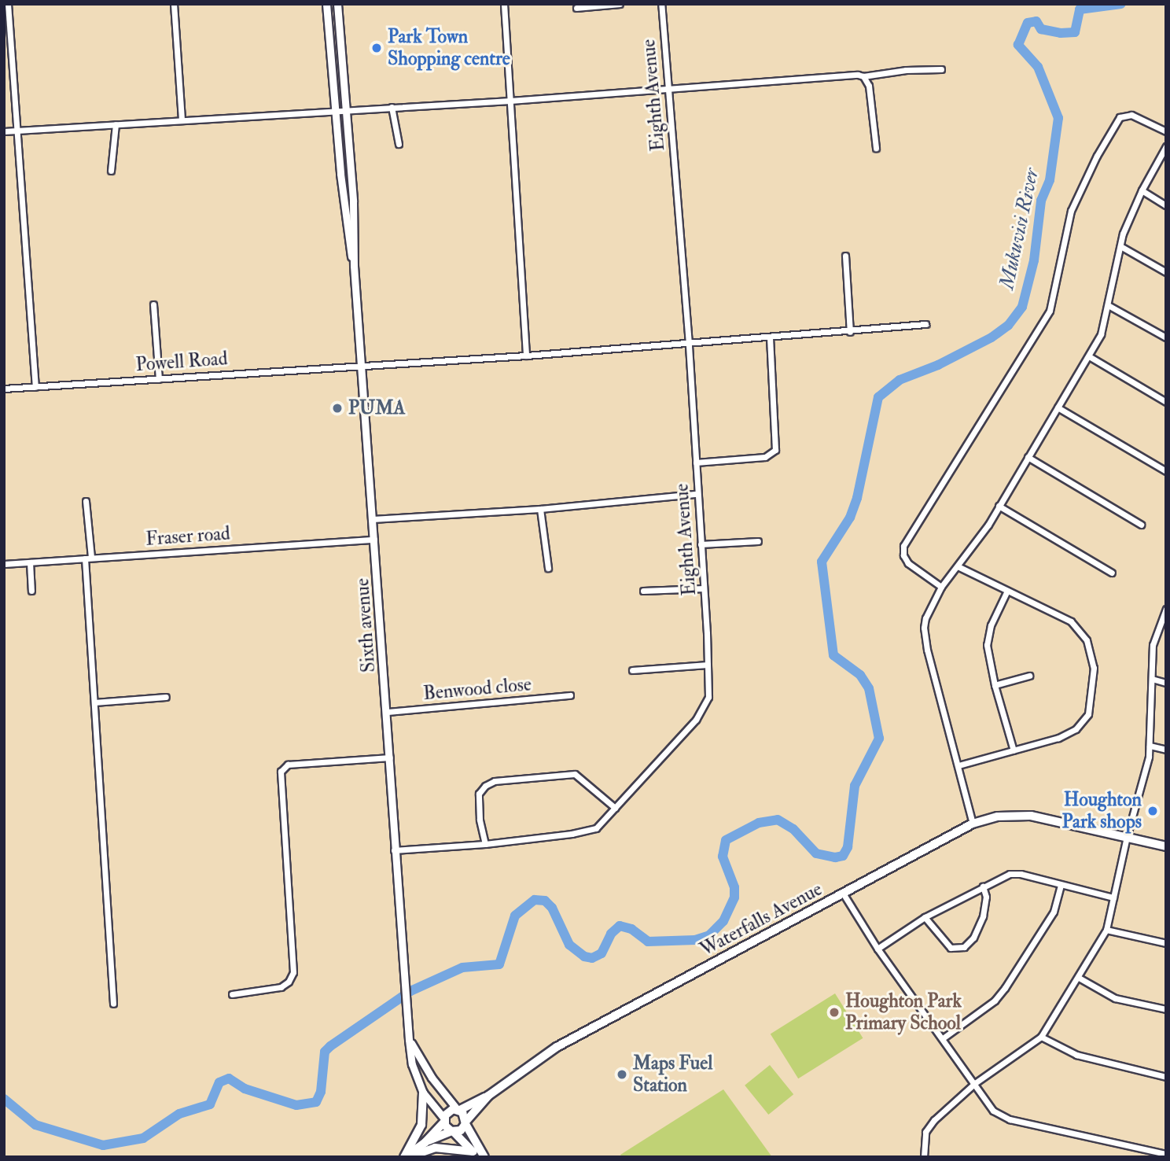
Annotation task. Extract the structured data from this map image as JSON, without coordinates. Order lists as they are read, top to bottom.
{
  "streets": {
    "main road": ["Waterfalls Avenue"],
    "street": [
      "Eighth Avenue",
      "Powell Road",
      "Fraser road",
      "Sixth avenue",
      "Benwood close"
    ]
  },
  "crossings": [
    ["Eighth Avenue", "Powell Road"],
    ["Eighth Avenue", "Sixth avenue"],
    ["Powell Road", "Sixth avenue"],
    ["Fraser road", "Sixth avenue"],
    ["Sixth avenue", "Benwood close"],
    ["Sixth avenue", "Waterfalls Avenue"]
  ],
  "water": ["Mukuvisi River"],
  "places": [
    "Park Town Shopping centre",
    "PUMA",
    "Houghton Park shops",
    "Houghton Park Primary School",
    "Maps Fuel Station"
  ]
}
